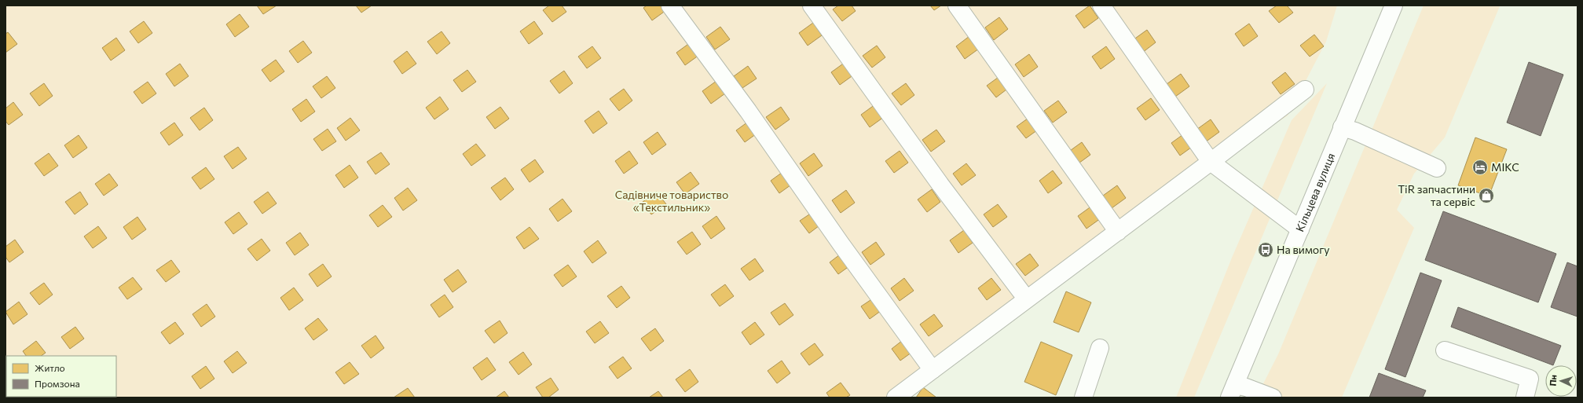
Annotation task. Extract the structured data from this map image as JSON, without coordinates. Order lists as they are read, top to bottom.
{
  "streets": {
    "main road": ["Кільцева вулиця"]
  },
  "parks": ["Садівниче товариство «Текстильник»"],
  "places": {
    "hotel": ["МІКС"],
    "shop": ["TiR запчастини та сервіс"],
    "bus stop": ["На вимогу"]
  },
  "legend": ["Житло", "Промзона"],
  "north": "left"
}
